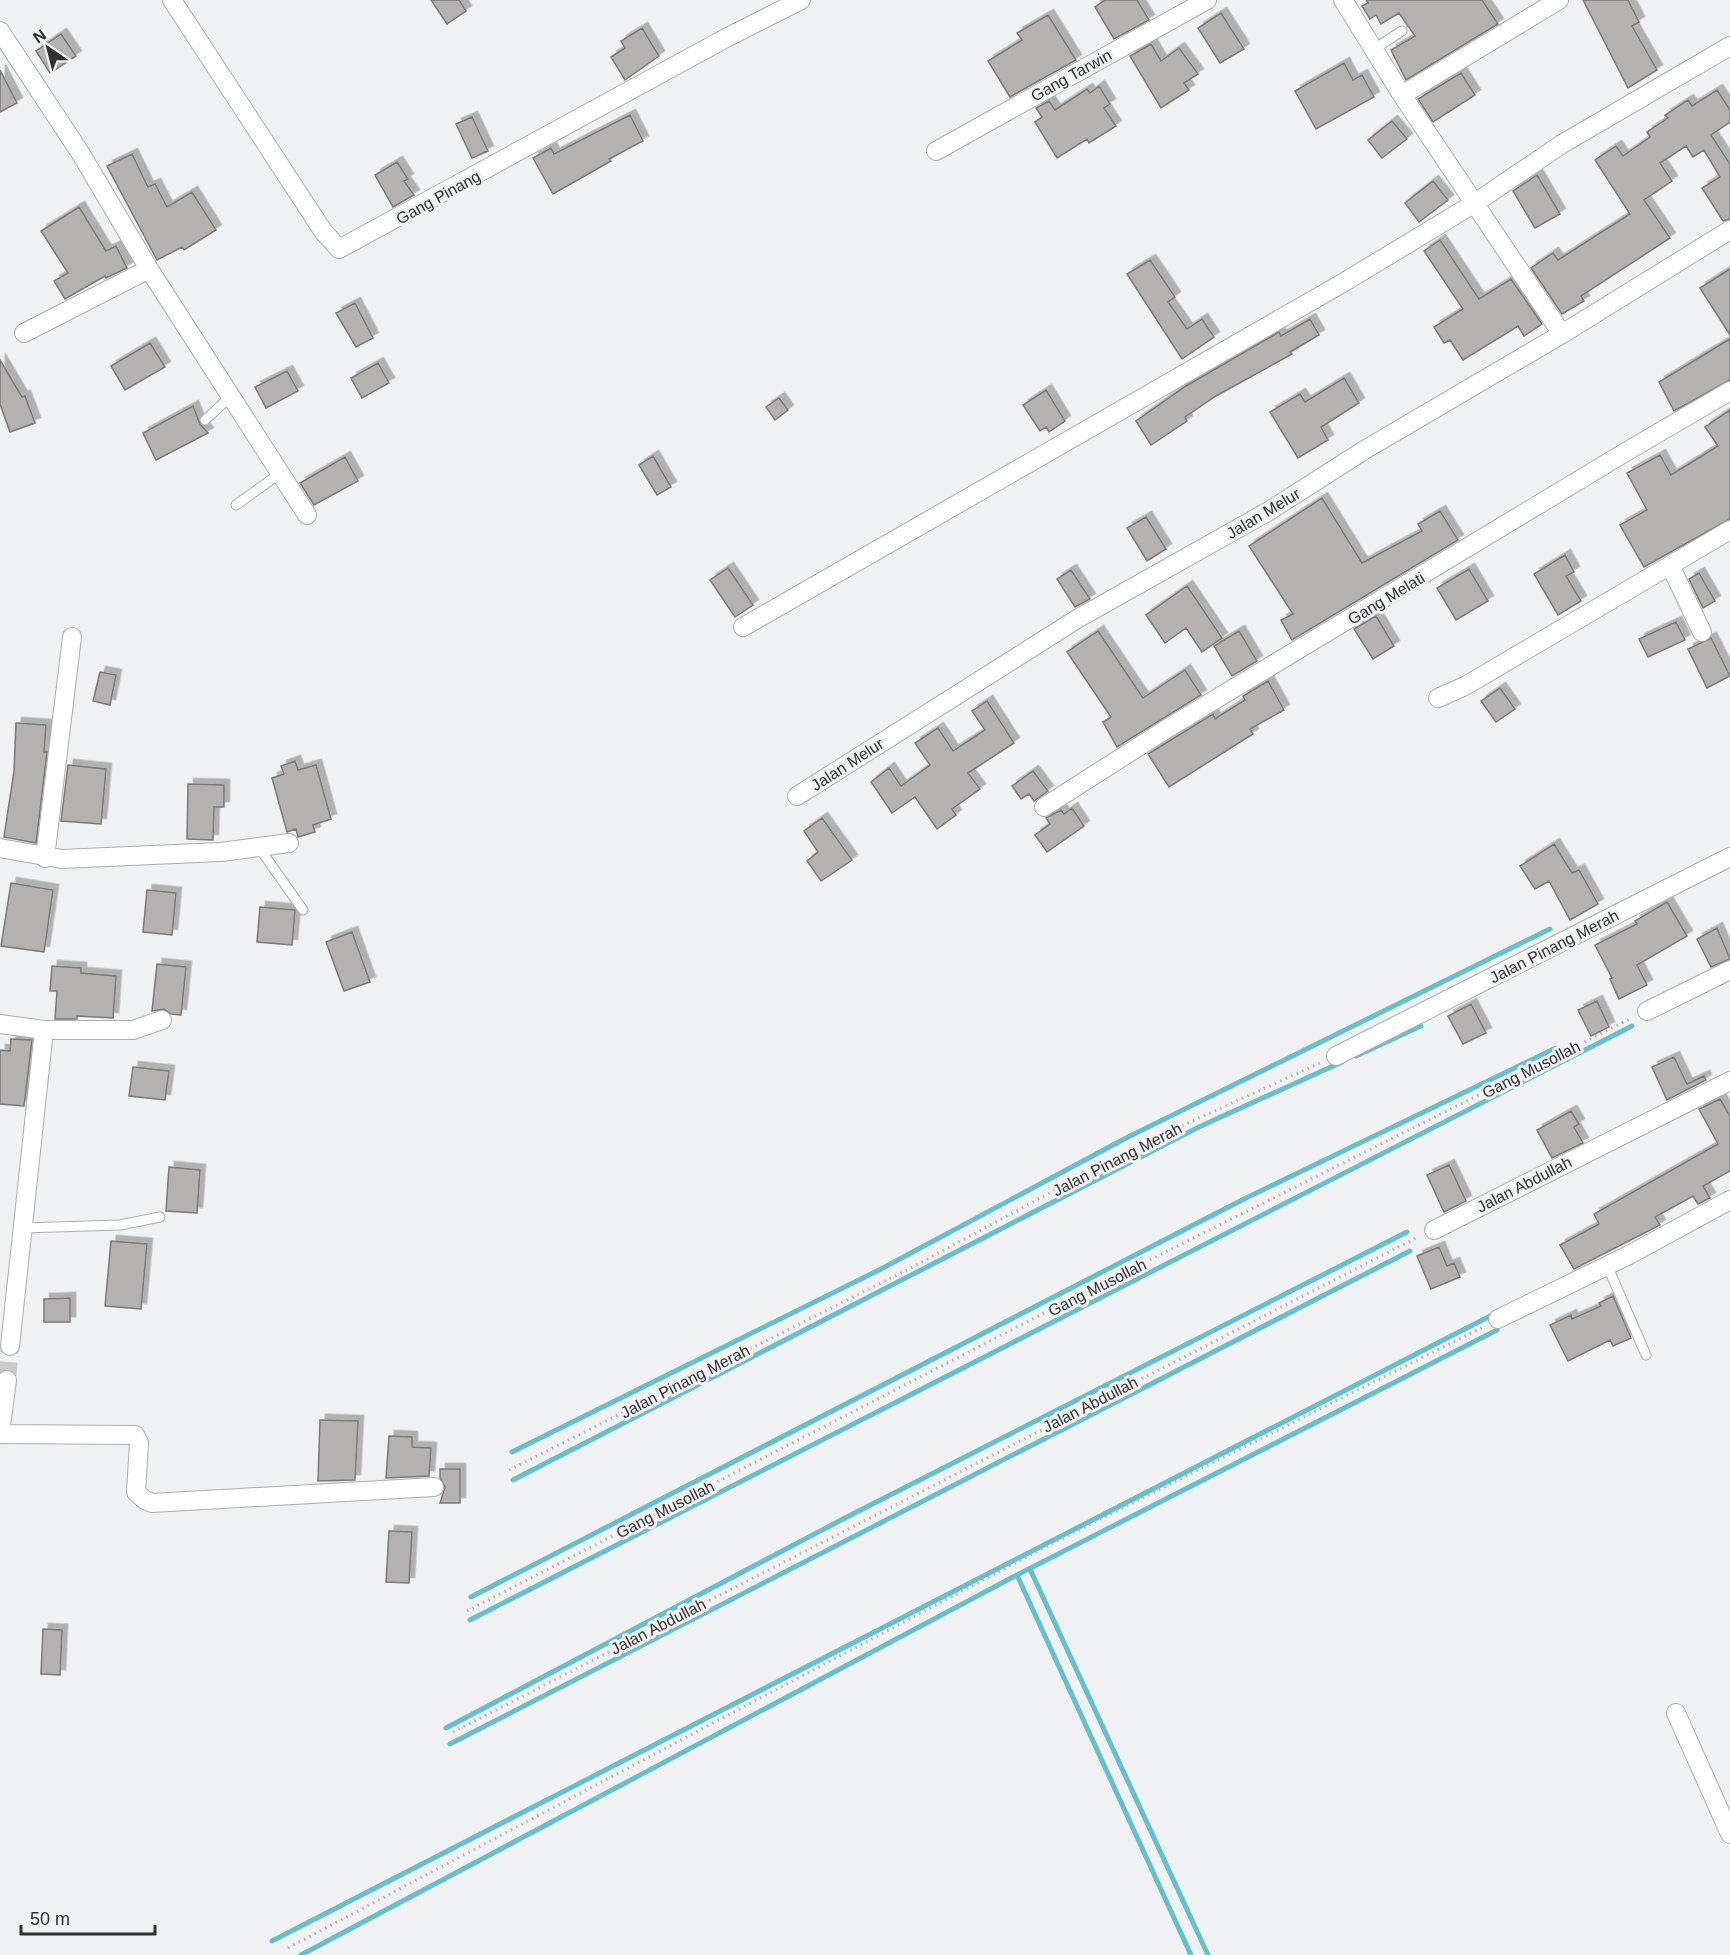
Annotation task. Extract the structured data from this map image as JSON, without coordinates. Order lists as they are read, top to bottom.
{
  "streets": {
    "street": [
      "Gang Tarwin",
      "Gang Pinang",
      "Jalan Melur",
      "Gang Melati",
      "Jalan Pinang Merah",
      "Jalan Abdullah"
    ],
    "path": ["Gang Musollah"]
  },
  "scale_bar": "50 m",
  "north": "top left"
}
